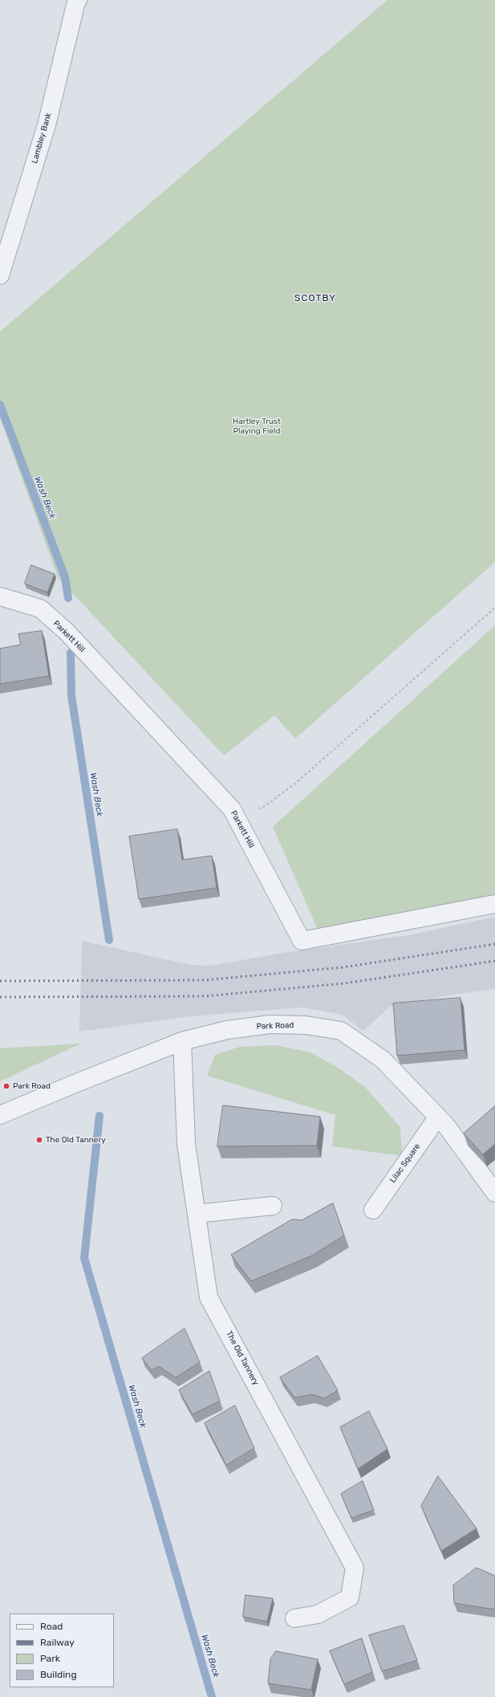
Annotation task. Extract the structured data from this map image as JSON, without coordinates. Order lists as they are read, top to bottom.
{
  "streets": {
    "street": [
      "Lambley Bank",
      "Parkett Hill",
      "Park Road",
      "Lilac Square",
      "The Old Tannery"
    ]
  },
  "crossings": [
    ["Park Road", "Lilac Square"],
    ["Park Road", "The Old Tannery"]
  ],
  "districts": ["SCOTBY"],
  "water": ["Wash Beck"],
  "parks": ["Hartley Trust Playing Field"],
  "places": ["Park Road", "The Old Tannery"],
  "legend": [
    "Road",
    "Railway",
    "Park",
    "Building"
  ]
}
